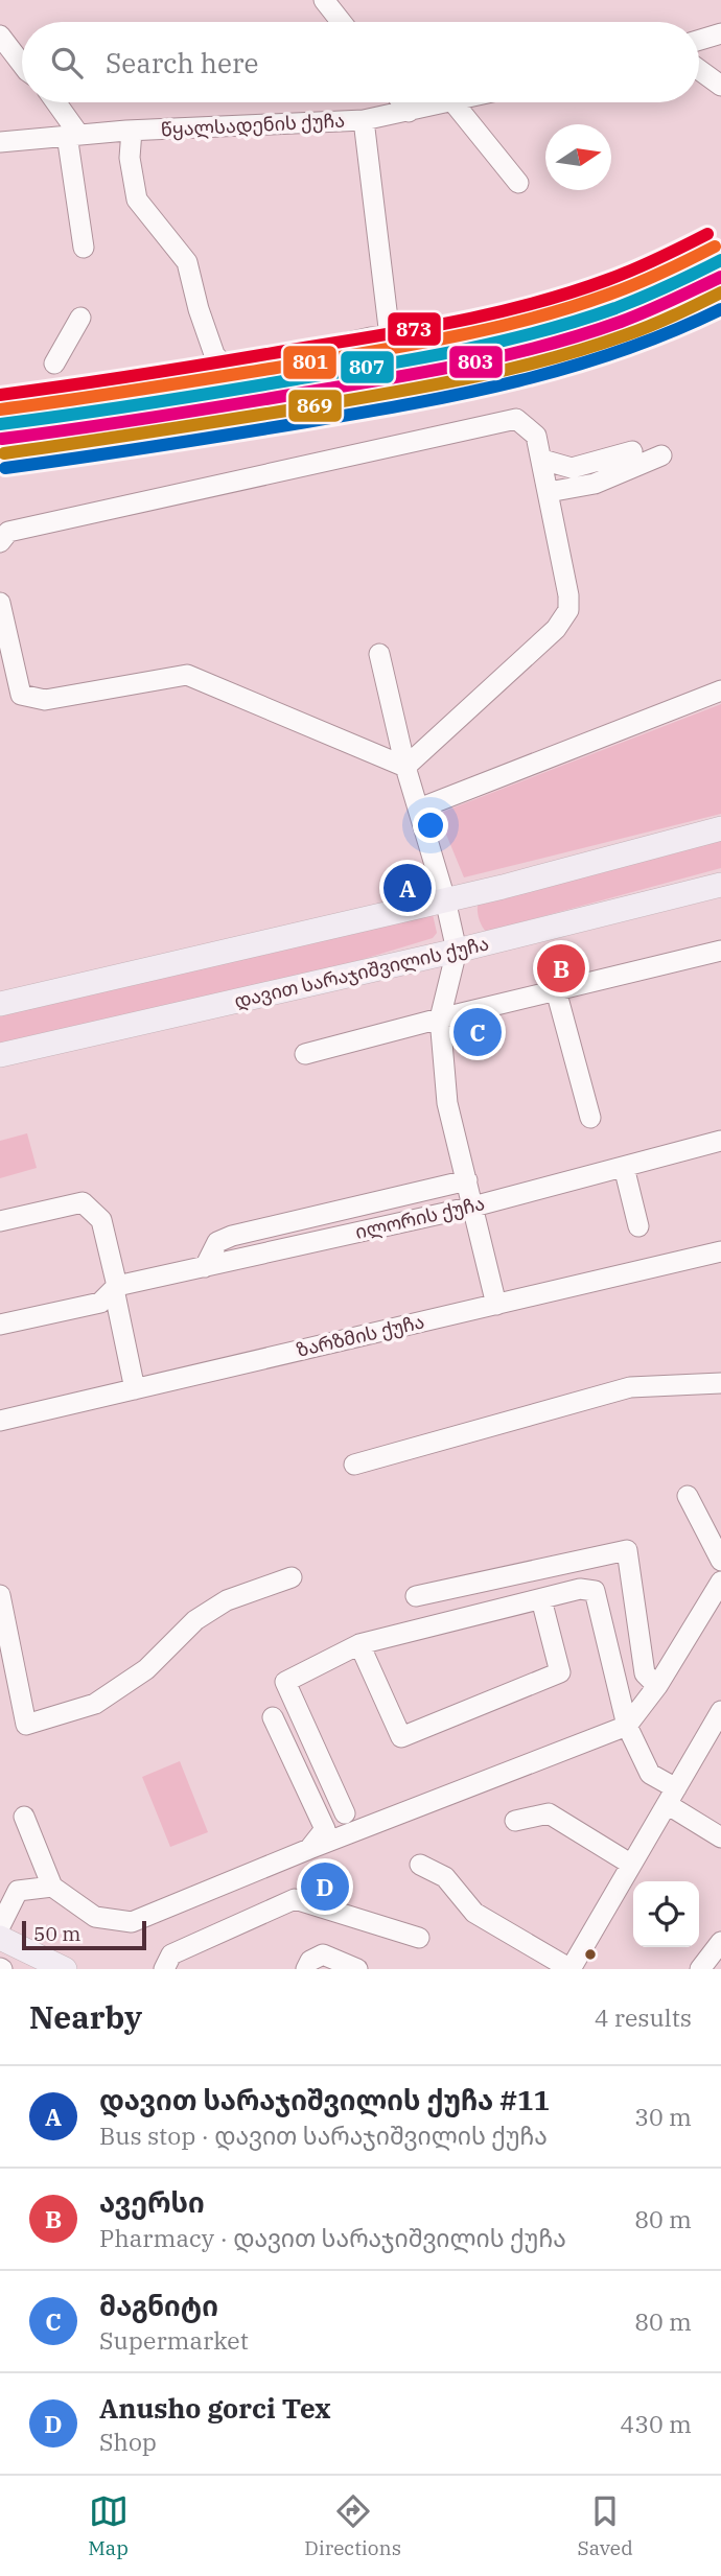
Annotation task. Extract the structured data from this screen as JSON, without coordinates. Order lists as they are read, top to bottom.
{
  "streets": {
    "main road": ["დავით სარაჯიშვილის ქუჩა"],
    "street": ["წყალსადენის ქუჩა", "ილორის ქუჩა", "ზარზმის ქუჩა"]
  },
  "lines": [
    "transit line 873",
    "transit line 801",
    "transit line 807",
    "transit line 803",
    "transit line 869"
  ],
  "scale_bar": "50 m",
  "north": "right",
  "page": {
    "search": "Search here",
    "pins": [
      "A",
      "B",
      "C",
      "D"
    ],
    "scale": "50 m",
    "heading": ["Nearby", "4 results"],
    "list": [
      {
        "mark": "A",
        "name": "დავით სარაჯიშვილის ქუჩა #11",
        "note": "Bus stop · დავით სარაჯიშვილის ქუჩა",
        "value": "30 m"
      },
      {
        "mark": "B",
        "name": "ავერსი",
        "note": "Pharmacy · დავით სარაჯიშვილის ქუჩა",
        "value": "80 m"
      },
      {
        "mark": "C",
        "name": "მაგნიტი",
        "note": "Supermarket",
        "value": "80 m"
      },
      {
        "mark": "D",
        "name": "Anusho gorci Tex",
        "note": "Shop",
        "value": "430 m"
      }
    ],
    "nav": ["Map", "Directions", "Saved"]
  }
}
